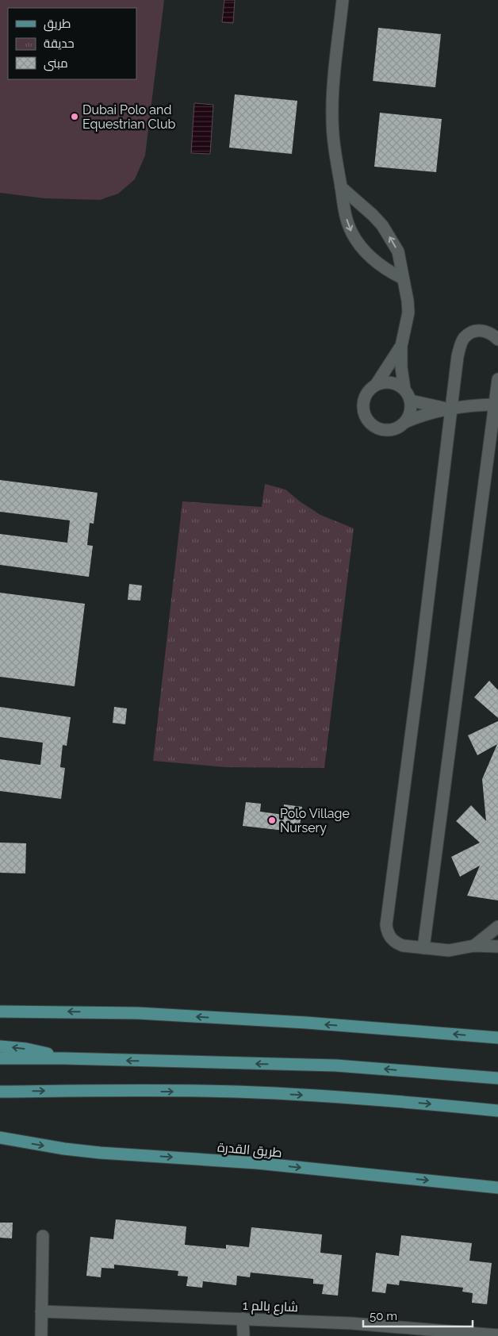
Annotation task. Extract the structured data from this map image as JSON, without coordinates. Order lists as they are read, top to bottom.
{
  "streets": {
    "main road": ["طريق القدرة"],
    "street": ["شارع بالم 1"]
  },
  "places": ["Dubai Polo and Equestrian Club", "Polo Village Nursery"],
  "legend": ["طريق", "حديقة", "مبنى"],
  "scale_bar": "50 m"
}
